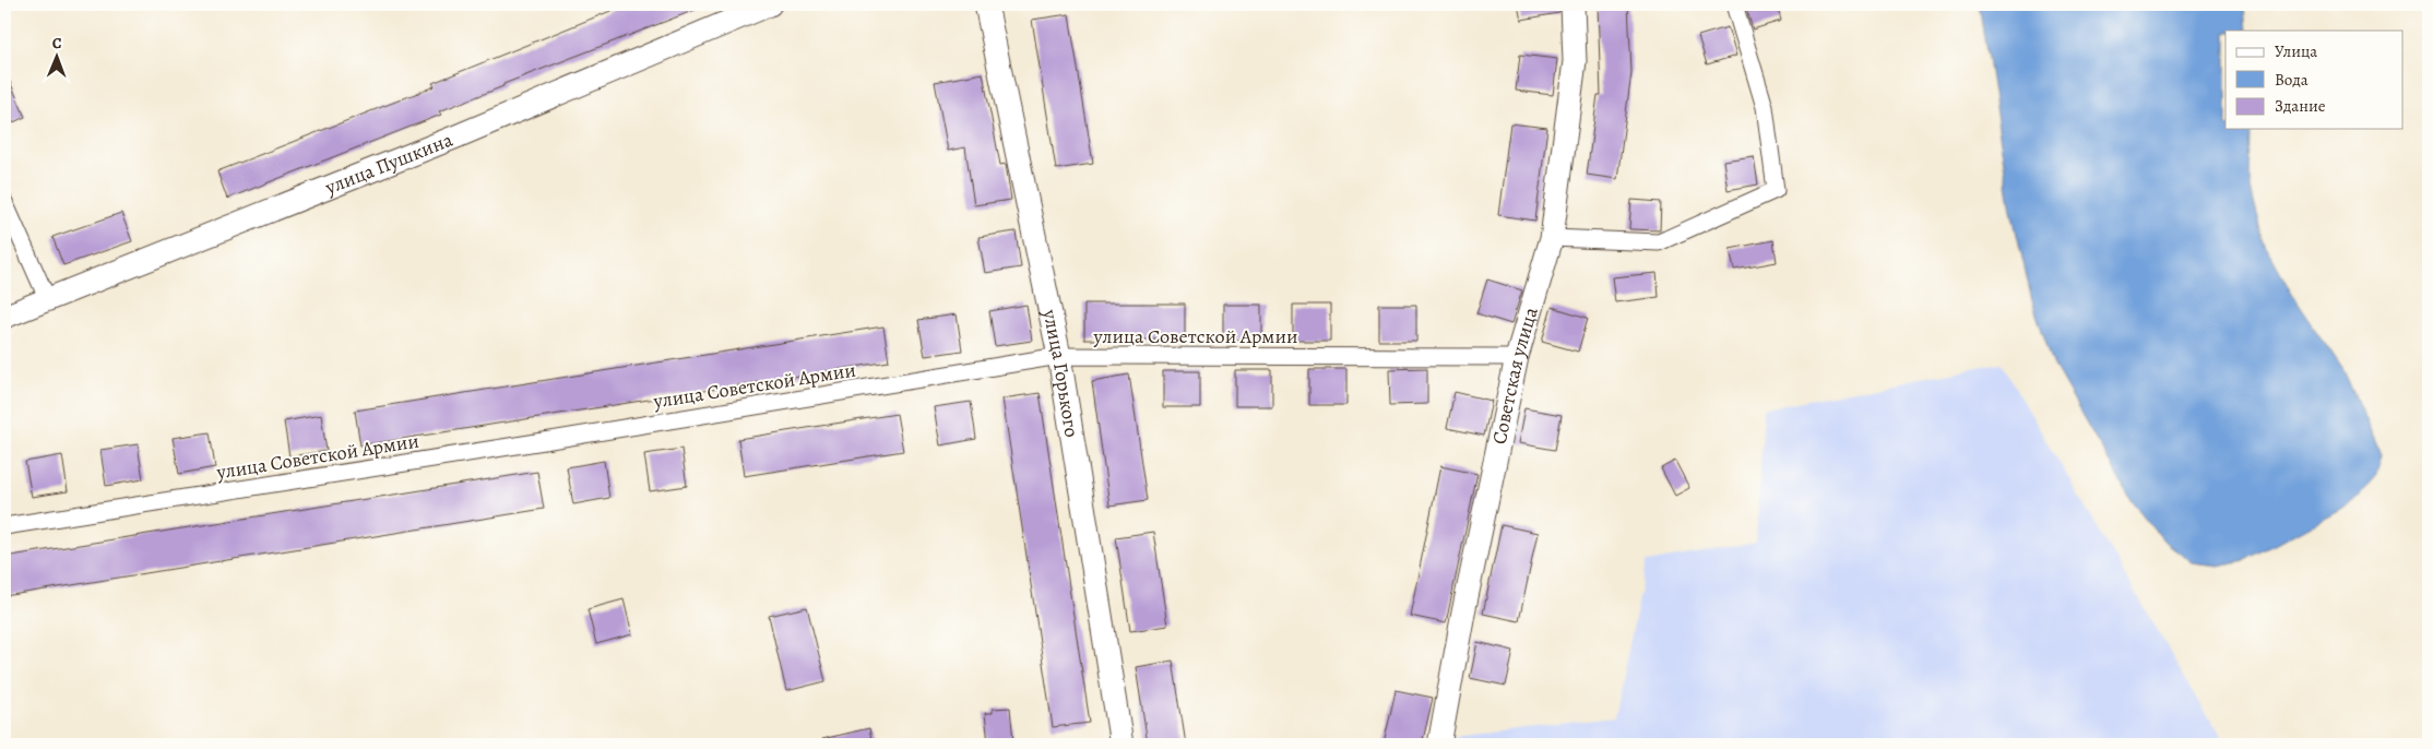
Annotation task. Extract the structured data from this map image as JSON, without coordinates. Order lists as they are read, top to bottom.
{
  "streets": {
    "street": [
      "улица Пушкина",
      "улица Советской Армии",
      "улица Горького",
      "Советская улица"
    ]
  },
  "crossings": [
    ["улица Советской Армии", "улица Горького"],
    ["улица Советской Армии", "Советская улица"]
  ],
  "legend": ["Улица", "Вода", "Здание"],
  "north": "top"
}
